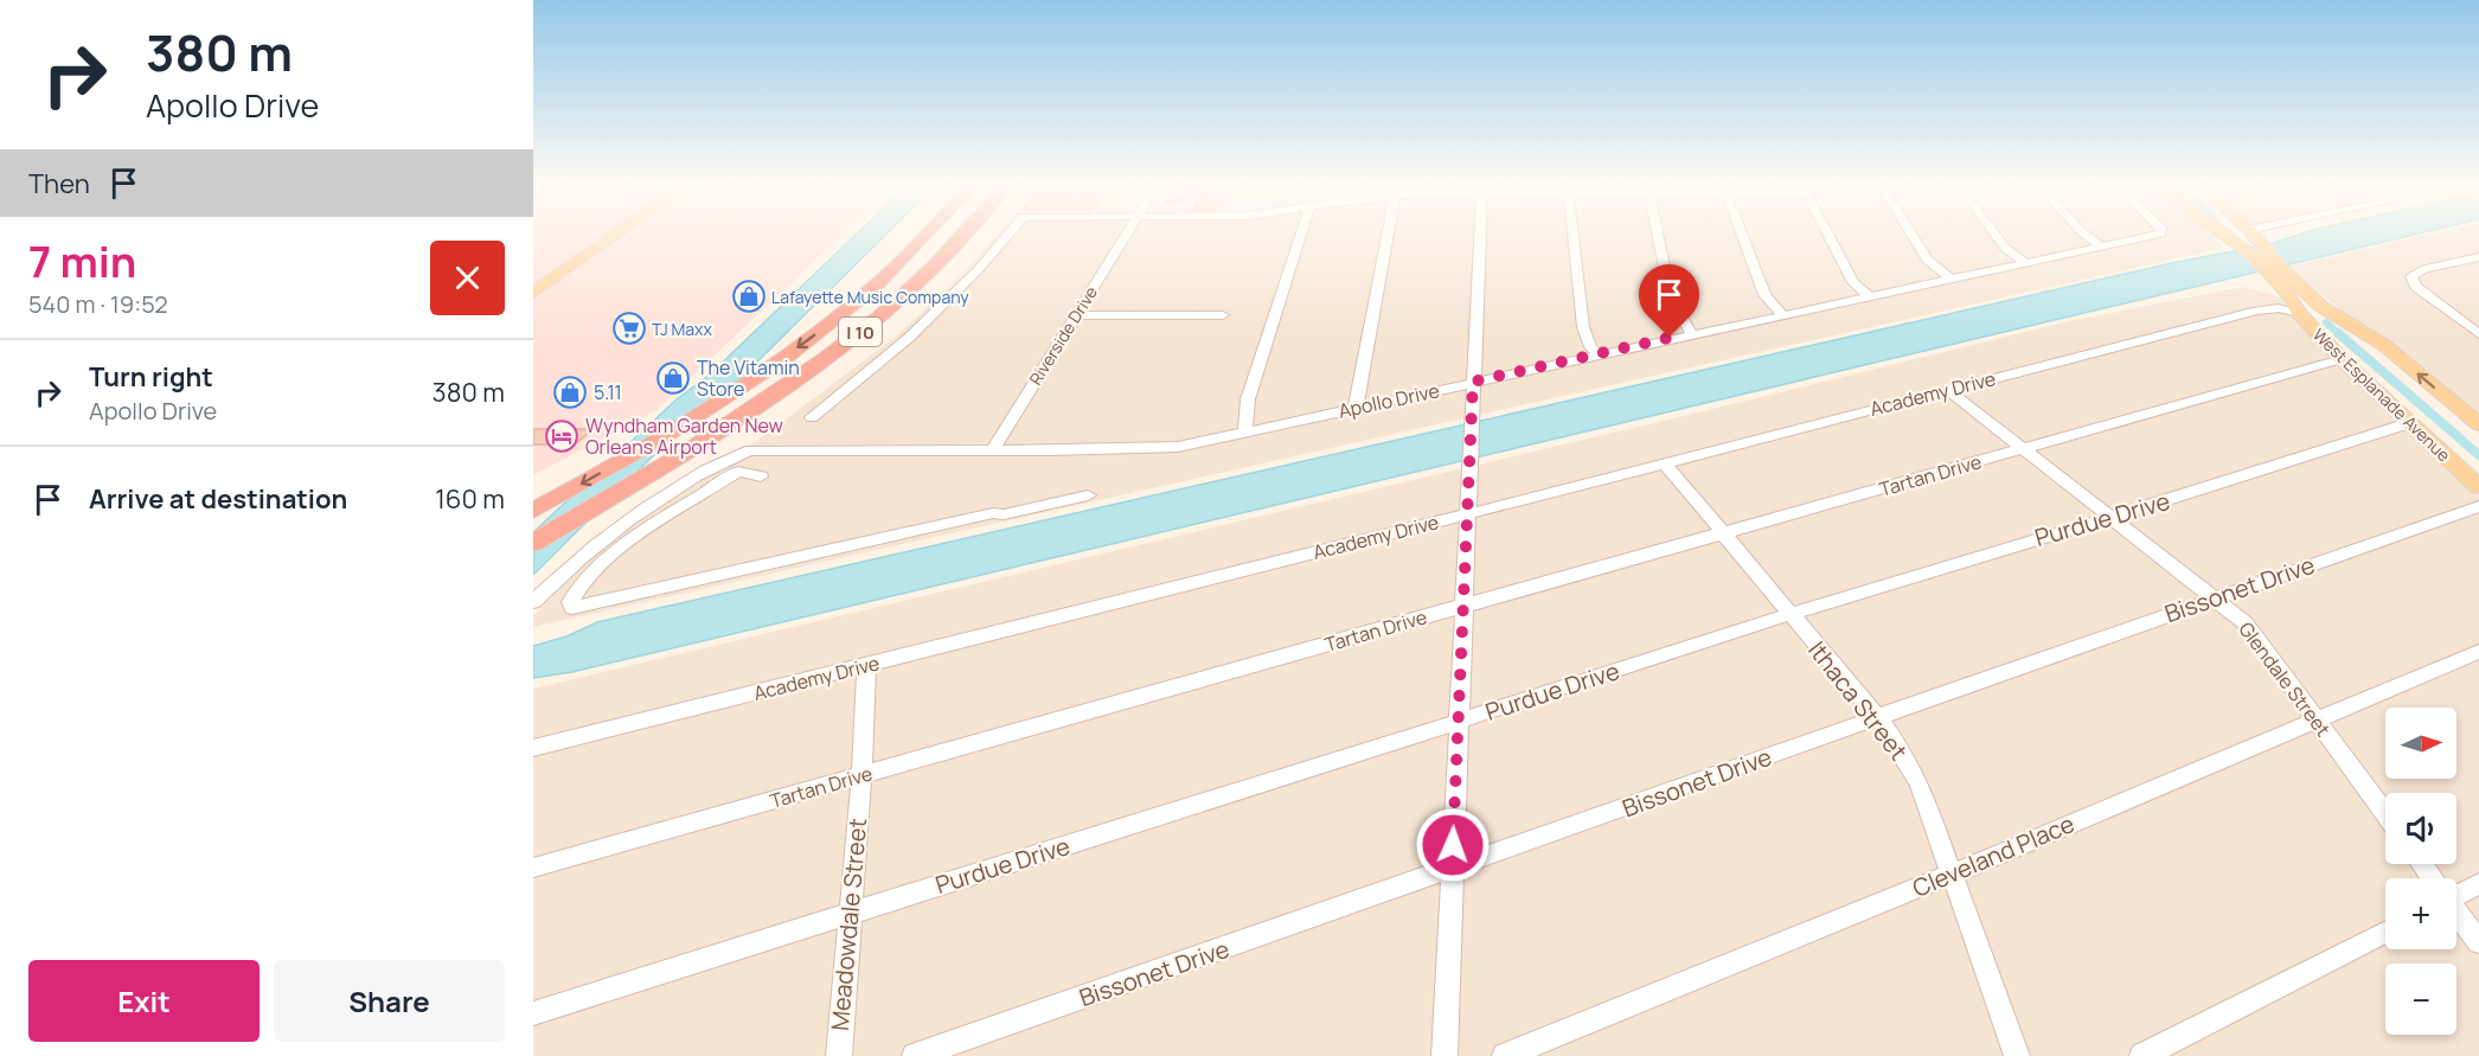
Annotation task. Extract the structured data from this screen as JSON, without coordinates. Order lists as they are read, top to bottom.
{
  "streets": {
    "highway": ["I 10"],
    "main road": ["West Esplanade Avenue"],
    "street": [
      "Riverside Drive",
      "Academy Drive",
      "Apollo Drive",
      "Tartan Drive",
      "Purdue Drive",
      "Bissonet Drive",
      "Glendale Street",
      "Ithaca Street",
      "Cleveland Place",
      "Meadowdale Street"
    ]
  },
  "crossings": [
    ["Riverside Drive", "Apollo Drive"],
    ["Academy Drive", "West Esplanade Avenue"],
    ["Academy Drive", "Glendale Street"],
    ["Academy Drive", "Ithaca Street"],
    ["Academy Drive", "Meadowdale Street"],
    ["West Esplanade Avenue", "Tartan Drive"],
    ["West Esplanade Avenue", "Purdue Drive"],
    ["Tartan Drive", "Glendale Street"],
    ["Tartan Drive", "Ithaca Street"],
    ["Tartan Drive", "Meadowdale Street"],
    ["Purdue Drive", "Glendale Street"],
    ["Purdue Drive", "Ithaca Street"],
    ["Purdue Drive", "Meadowdale Street"],
    ["Bissonet Drive", "Glendale Street"],
    ["Bissonet Drive", "Ithaca Street"],
    ["Glendale Street", "Cleveland Place"],
    ["Ithaca Street", "Cleveland Place"]
  ],
  "places": {
    "shop": ["Lafayette Music Company", "The Vitamin Store", "5.11"],
    "supermarket": ["TJ Maxx"],
    "hotel": ["Wyndham Garden New Orleans Airport"]
  },
  "north": "right",
  "page": {
    "turn": ["380 m", "Apollo Drive"],
    "then": "Then",
    "heading": ["7 min", "540 m · 19:52"],
    "list": [
      {
        "name": "Turn right",
        "note": "Apollo Drive",
        "value": "380 m"
      },
      {
        "name": "Arrive at destination",
        "value": "160 m"
      }
    ],
    "map_buttons": ["+", "−"],
    "buttons": ["Exit", "Share"]
  }
}
